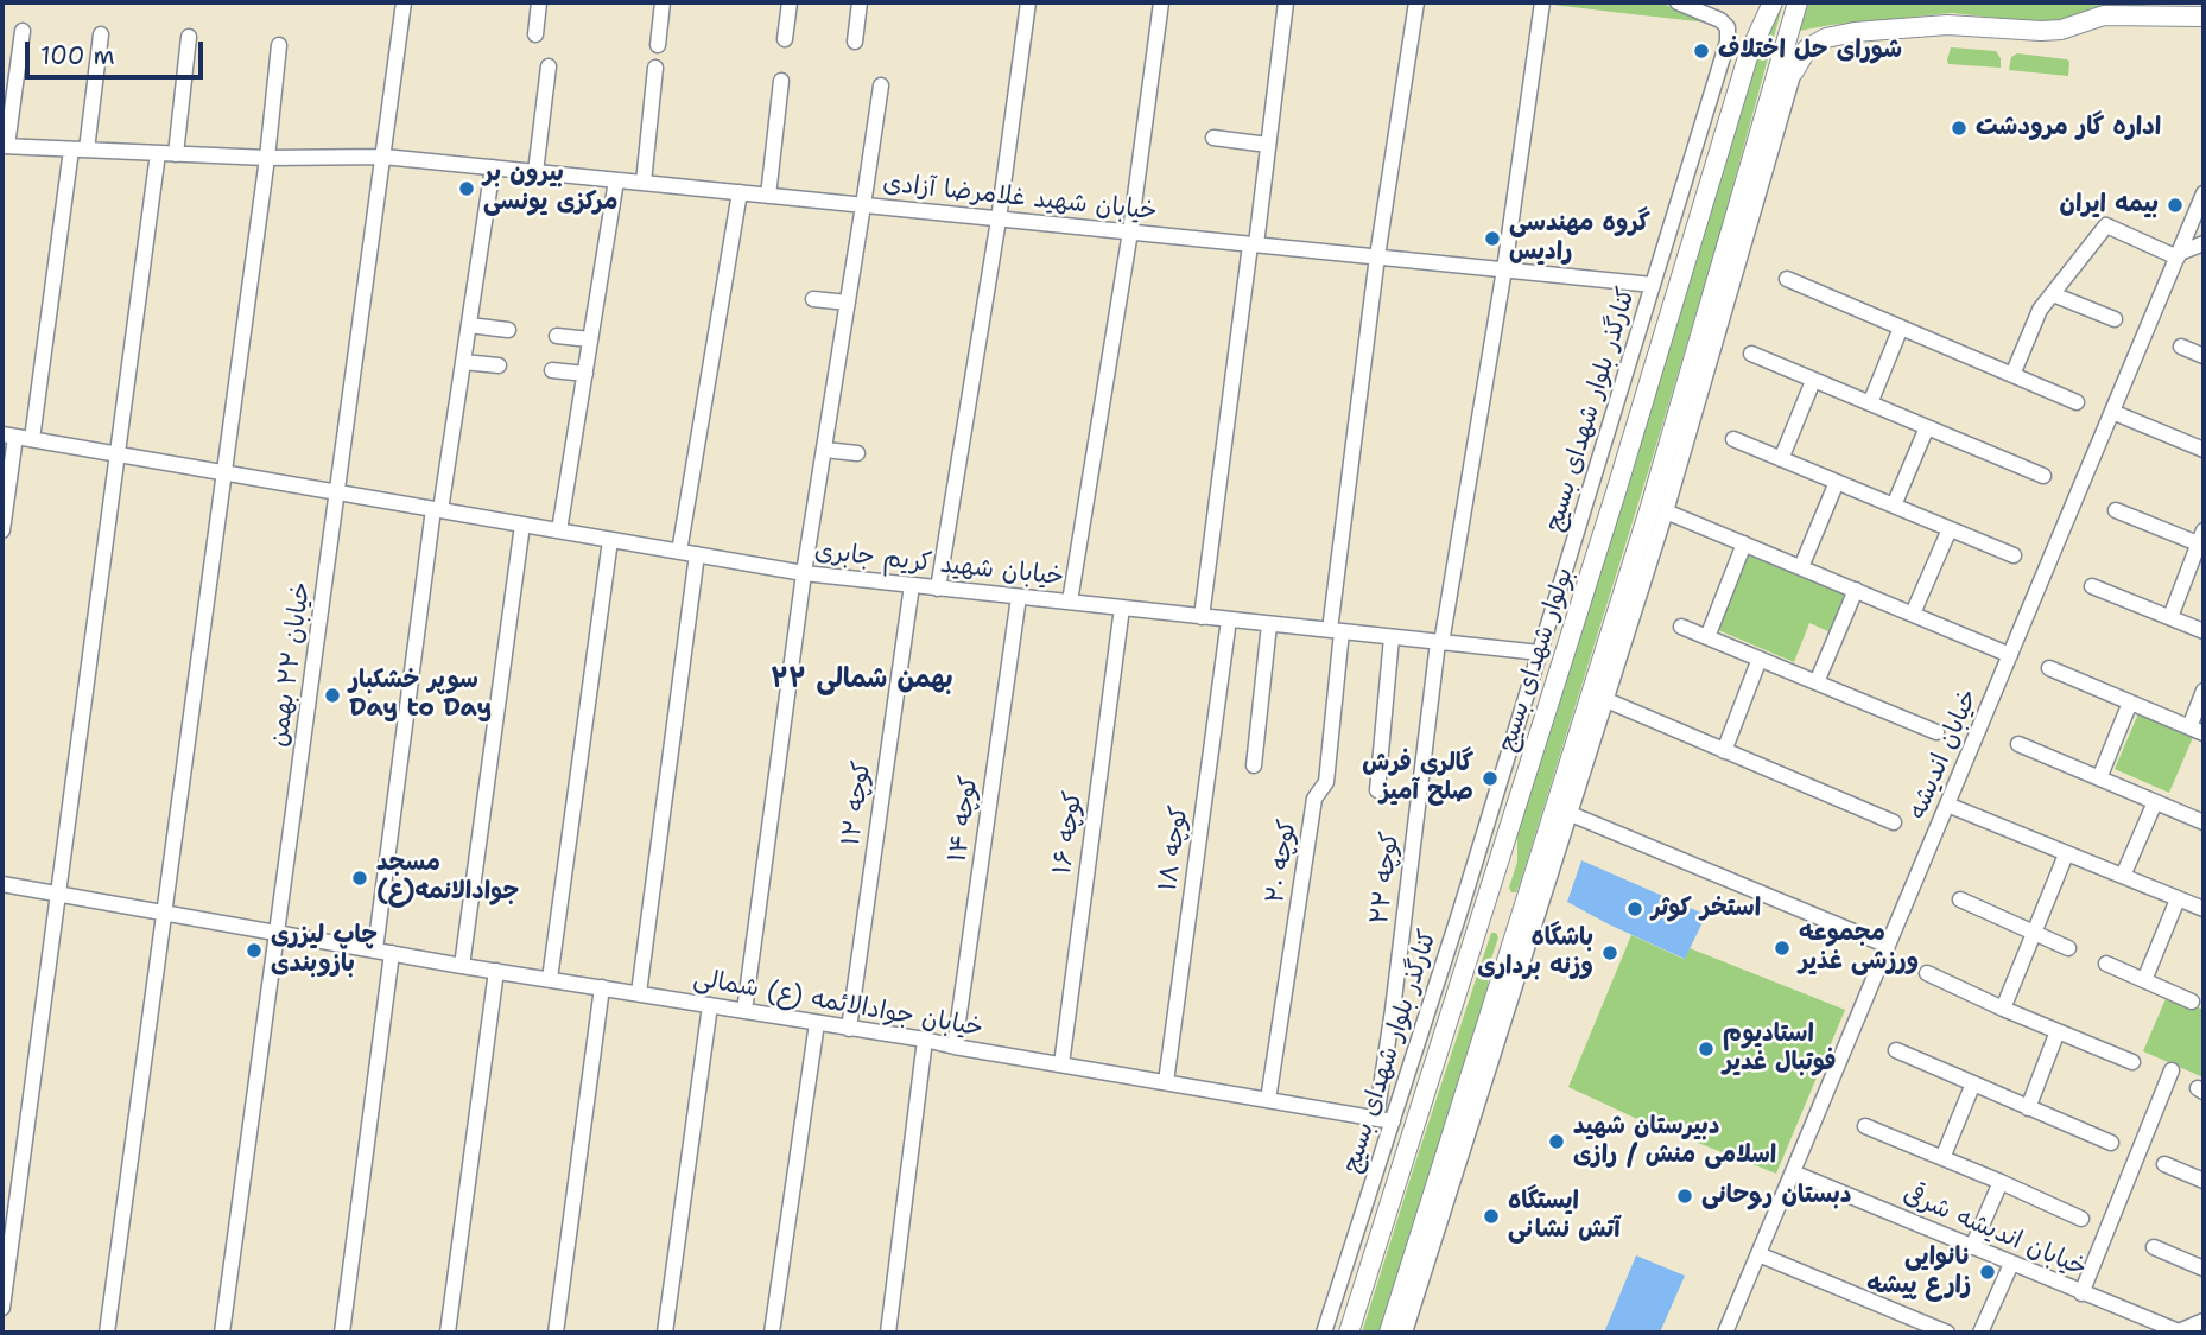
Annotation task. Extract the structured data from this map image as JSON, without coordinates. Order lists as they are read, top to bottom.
{
  "streets": {
    "main road": ["بولوار شهدای بسیج"],
    "street": [
      "خیابان شهید غلامرضا آزادی",
      "کنارگذر بلوار شهدای بسیج",
      "خیابان شهید کریم جابری",
      "خیابان ۲۲ بهمن",
      "خیابان اندیشه",
      "کوچه ۱۲",
      "کوچه ۱۴",
      "کوچه ۱۶",
      "کوچه ۱۸",
      "کوچه ۲۰",
      "کوچه ۲۲",
      "خیابان جوادالائمه (ع) شمالی",
      "خیابان اندیشه شرقی"
    ]
  },
  "crossings": [
    ["خیابان شهید غلامرضا آزادی", "کنارگذر بلوار شهدای بسیج"],
    ["خیابان شهید غلامرضا آزادی", "خیابان ۲۲ بهمن"],
    ["خیابان شهید غلامرضا آزادی", "کوچه ۲۰"],
    ["خیابان شهید غلامرضا آزادی", "کوچه ۲۲"],
    ["کنارگذر بلوار شهدای بسیج", "خیابان شهید کریم جابری"],
    ["کنارگذر بلوار شهدای بسیج", "کوچه ۲۲"],
    ["کنارگذر بلوار شهدای بسیج", "خیابان جوادالائمه (ع) شمالی"],
    ["خیابان شهید کریم جابری", "خیابان ۲۲ بهمن"],
    ["خیابان شهید کریم جابری", "کوچه ۱۲"],
    ["خیابان شهید کریم جابری", "کوچه ۱۴"],
    ["خیابان شهید کریم جابری", "کوچه ۱۶"],
    ["خیابان شهید کریم جابری", "کوچه ۱۸"],
    ["خیابان شهید کریم جابری", "کوچه ۲۰"],
    ["خیابان شهید کریم جابری", "کوچه ۲۲"],
    ["خیابان ۲۲ بهمن", "خیابان جوادالائمه (ع) شمالی"],
    ["خیابان اندیشه", "خیابان اندیشه شرقی"],
    ["کوچه ۱۲", "خیابان جوادالائمه (ع) شمالی"],
    ["کوچه ۱۴", "خیابان جوادالائمه (ع) شمالی"],
    ["کوچه ۱۶", "خیابان جوادالائمه (ع) شمالی"],
    ["کوچه ۱۸", "خیابان جوادالائمه (ع) شمالی"],
    ["کوچه ۲۰", "خیابان جوادالائمه (ع) شمالی"],
    ["کوچه ۲۲", "خیابان جوادالائمه (ع) شمالی"]
  ],
  "districts": ["۲۲ بهمن شمالی"],
  "places": [
    "شورای حل اختلاف",
    "اداره گار مرودشت",
    "بیرون بر مرکزی یونسی",
    "بیمه ایران",
    "گروه مهندسی رادیس",
    "سوپر خشکبار Day to Day",
    "گالری فرش صلح آمیز",
    "مسجد جوادالانمه(ع)",
    "استخر کوثر",
    "مجموعه ورزشی غذیر",
    "چاپ لیزری بازوبندی",
    "باشگاه وزنه برداری",
    "استادیوم فوتبال غدیر",
    "دبیرستان شهید اسلامی منش / رازی",
    "دبستان روحانی",
    "ایستگاه آتش نشانی",
    "نانوایی زارع پیشه"
  ],
  "scale_bar": "100 m"
}
